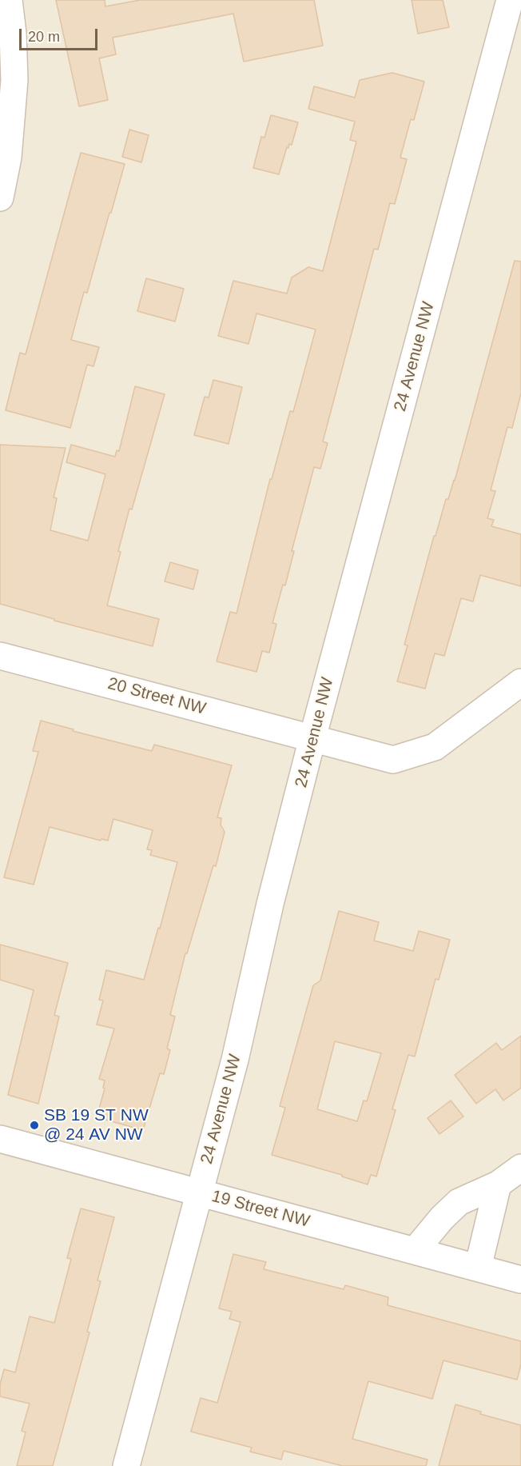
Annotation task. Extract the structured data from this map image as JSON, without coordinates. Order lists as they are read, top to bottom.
{
  "streets": {
    "street": ["24 Avenue NW", "20 Street NW", "19 Street NW"]
  },
  "crossings": [
    ["24 Avenue NW", "20 Street NW"],
    ["24 Avenue NW", "19 Street NW"]
  ],
  "places": ["SB 19 ST NW @ 24 AV NW"],
  "scale_bar": "20 m"
}
